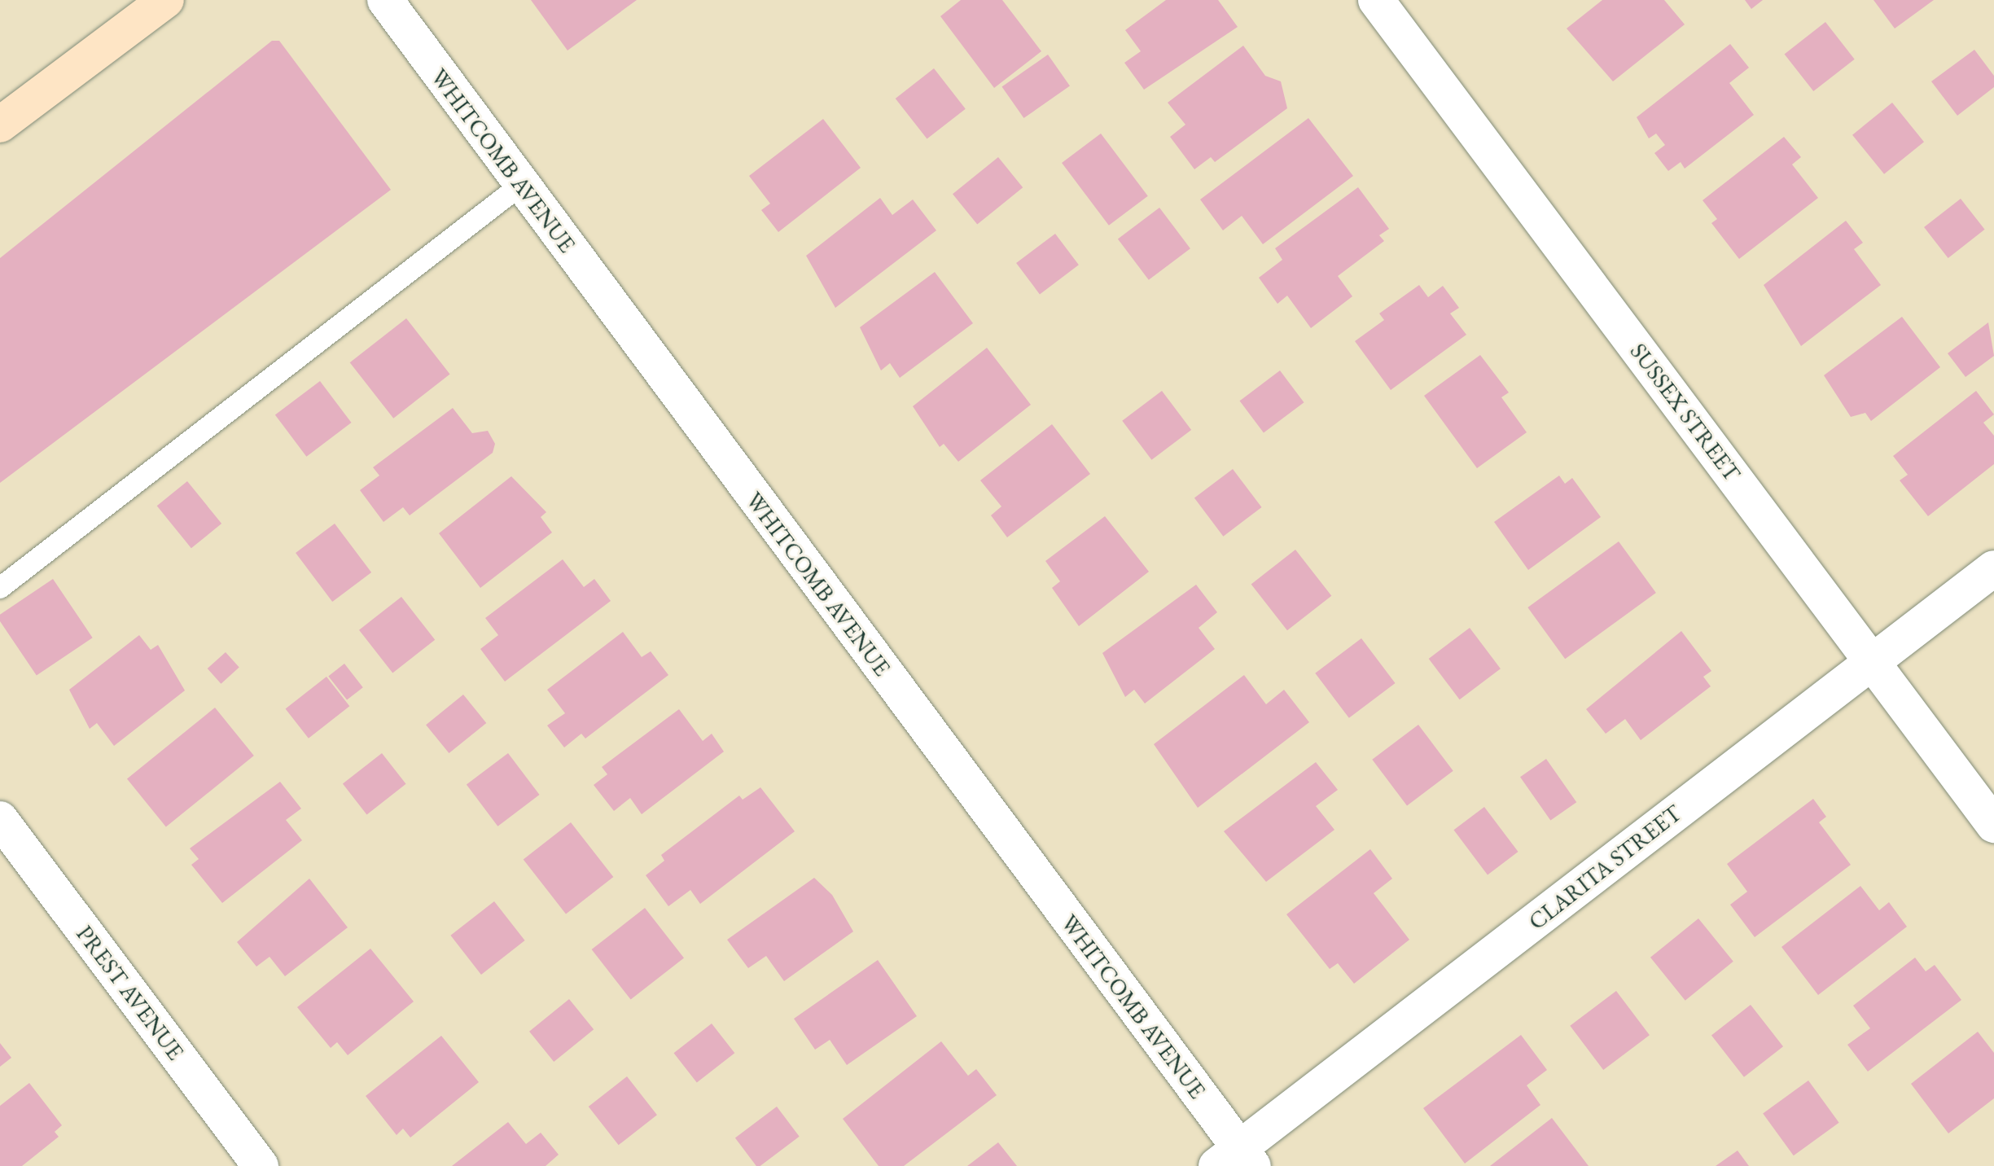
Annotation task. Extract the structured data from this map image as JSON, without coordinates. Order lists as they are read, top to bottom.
{
  "streets": {
    "street": [
      "WHITCOMB AVENUE",
      "SUSSEX STREET",
      "CLARITA STREET",
      "PREST AVENUE"
    ]
  },
  "crossings": [
    ["WHITCOMB AVENUE", "CLARITA STREET"],
    ["SUSSEX STREET", "CLARITA STREET"]
  ]
}
